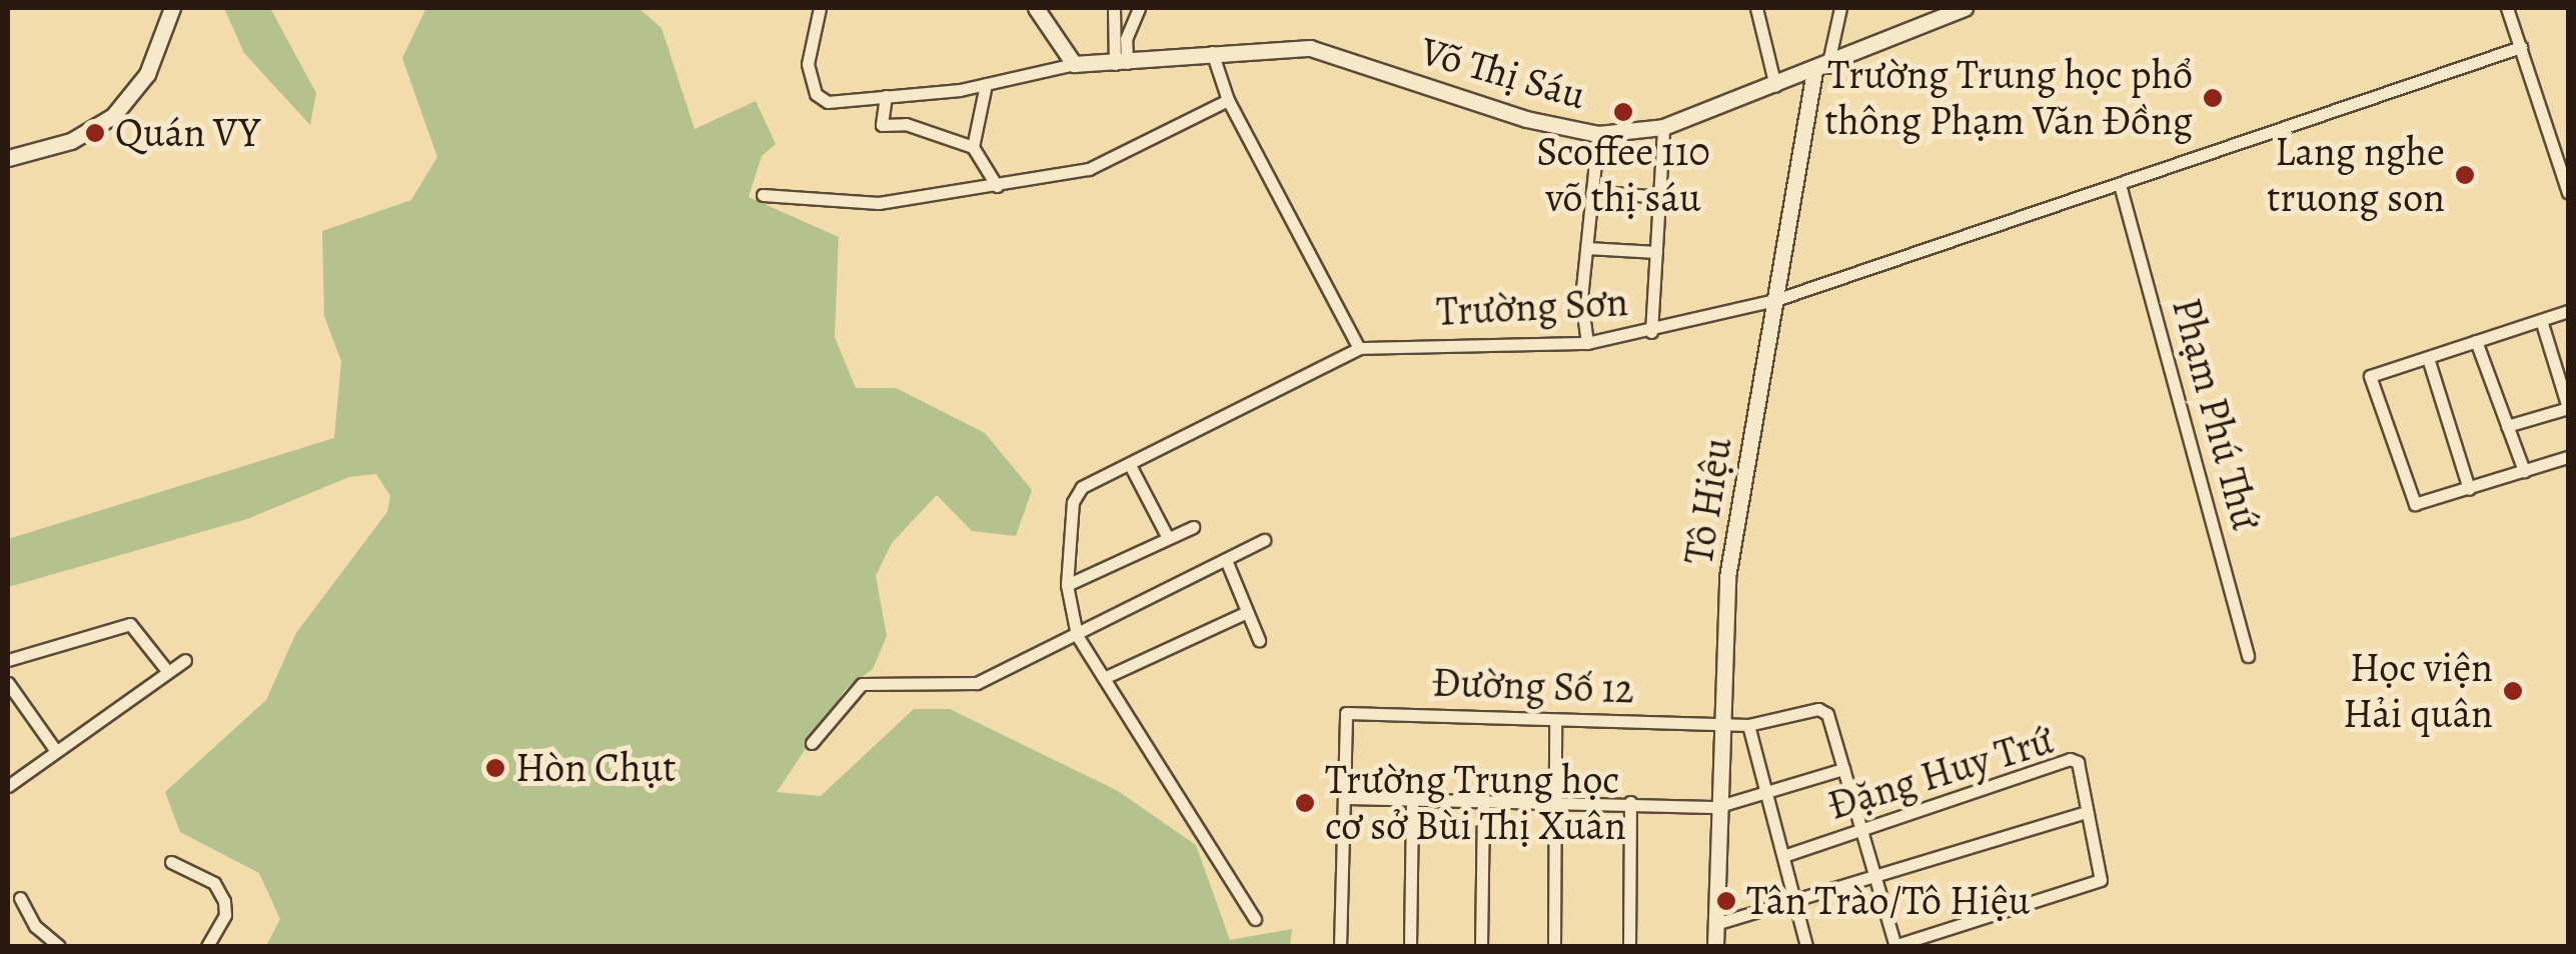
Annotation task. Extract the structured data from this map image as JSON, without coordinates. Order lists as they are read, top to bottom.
{
  "streets": {
    "main road": ["Võ Thị Sáu", "Tô Hiệu"],
    "street": [
      "Trường Sơn",
      "Phạm Phú Thứ",
      "Đường Số 12",
      "Đặng Huy Trứ"
    ]
  },
  "crossings": [
    ["Võ Thị Sáu", "Tô Hiệu"],
    ["Trường Sơn", "Phạm Phú Thứ"],
    ["Trường Sơn", "Tô Hiệu"],
    ["Tô Hiệu", "Đường Số 12"]
  ],
  "places": [
    "Trường Trung học phổ thông Phạm Văn Đồng",
    "Scoffee 110 võ thị sáu",
    "Quán VY",
    "Lang nghe truong son",
    "Học viện Hải quân",
    "Hòn Chụt",
    "Trường Trung học cơ sở Bùi Thị Xuân",
    "Tân Trào/Tô Hiệu"
  ]
}
